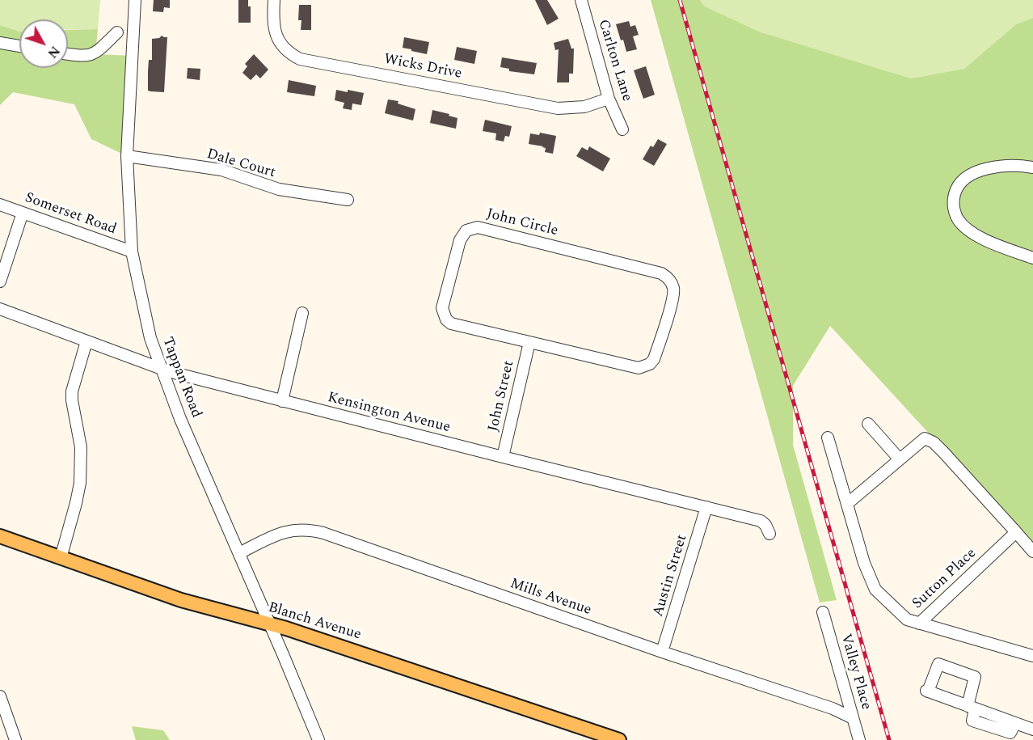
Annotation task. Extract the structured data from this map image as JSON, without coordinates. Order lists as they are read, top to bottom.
{
  "streets": {
    "main road": ["Blanch Avenue"],
    "street": [
      "Carlton Lane",
      "Wicks Drive",
      "Dale Court",
      "Somerset Road",
      "John Circle",
      "Tappan Road",
      "John Street",
      "Kensington Avenue",
      "Austin Street",
      "Sutton Place",
      "Mills Avenue",
      "Valley Place"
    ]
  },
  "crossings": [
    ["Carlton Lane", "Wicks Drive"],
    ["Dale Court", "Tappan Road"],
    ["Somerset Road", "Tappan Road"],
    ["John Circle", "John Street"],
    ["Tappan Road", "Kensington Avenue"],
    ["Tappan Road", "Mills Avenue"],
    ["Tappan Road", "Blanch Avenue"],
    ["John Street", "Kensington Avenue"],
    ["Kensington Avenue", "Austin Street"],
    ["Austin Street", "Mills Avenue"],
    ["Mills Avenue", "Valley Place"]
  ],
  "north": "bottom right"
}
